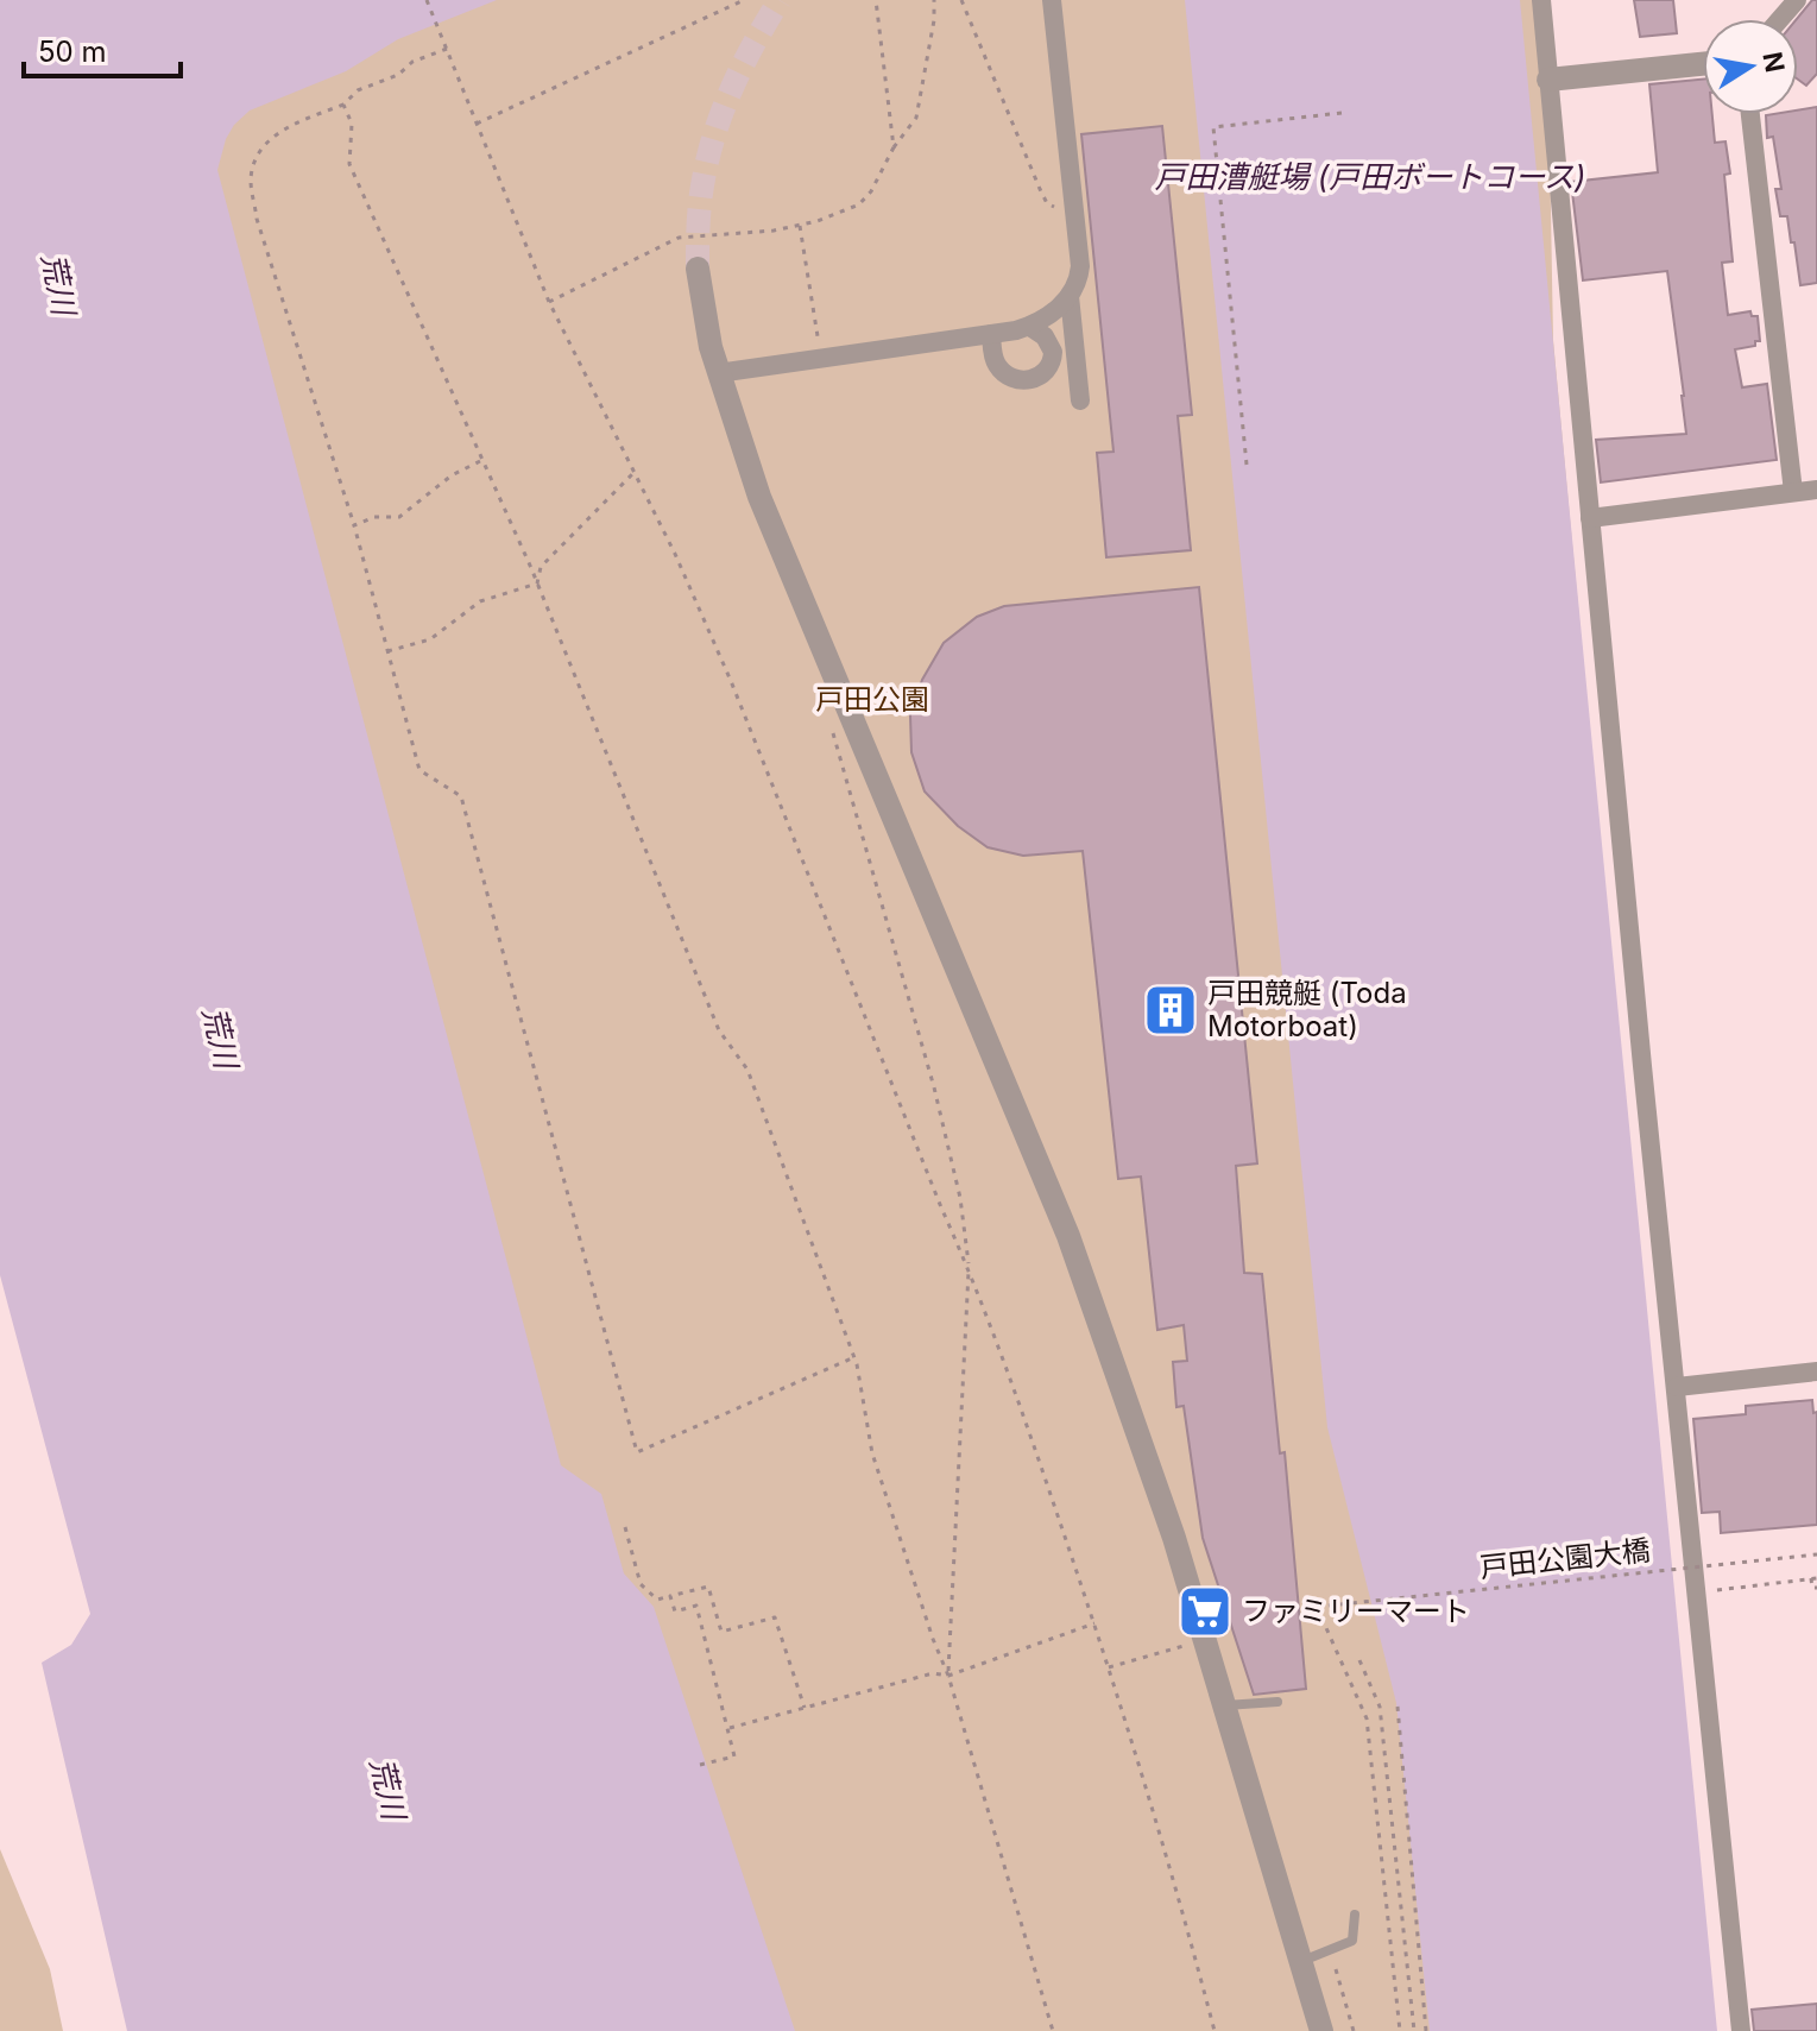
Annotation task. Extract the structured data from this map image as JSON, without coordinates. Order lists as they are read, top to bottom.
{
  "streets": {
    "path": ["戸田公園大橋"]
  },
  "water": ["戸田漕艇場 (戸田ボートコース)", "荒川"],
  "parks": ["戸田公園"],
  "places": {
    "building": ["戸田競艇 (Toda Motorboat)"],
    "supermarket": ["ファミリーマート"]
  },
  "scale_bar": "50 m",
  "north": "right"
}
